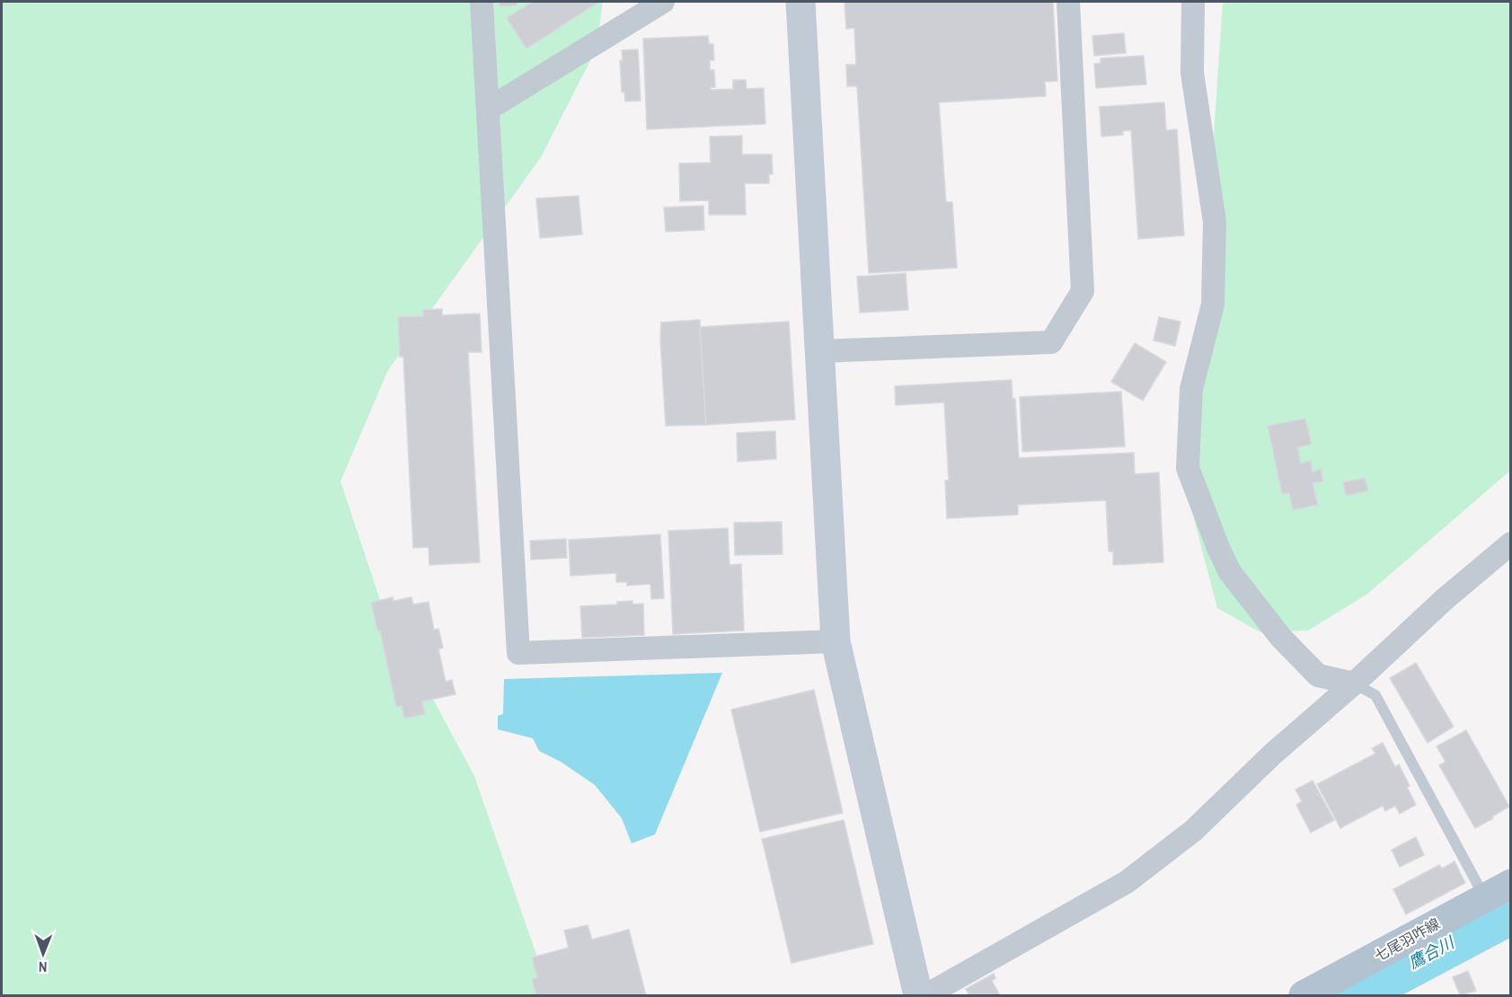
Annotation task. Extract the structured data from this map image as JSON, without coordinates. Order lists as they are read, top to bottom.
{
  "streets": {
    "main road": ["七尾羽咋線"]
  },
  "water": ["鷹合川"],
  "north": "bottom"
}
